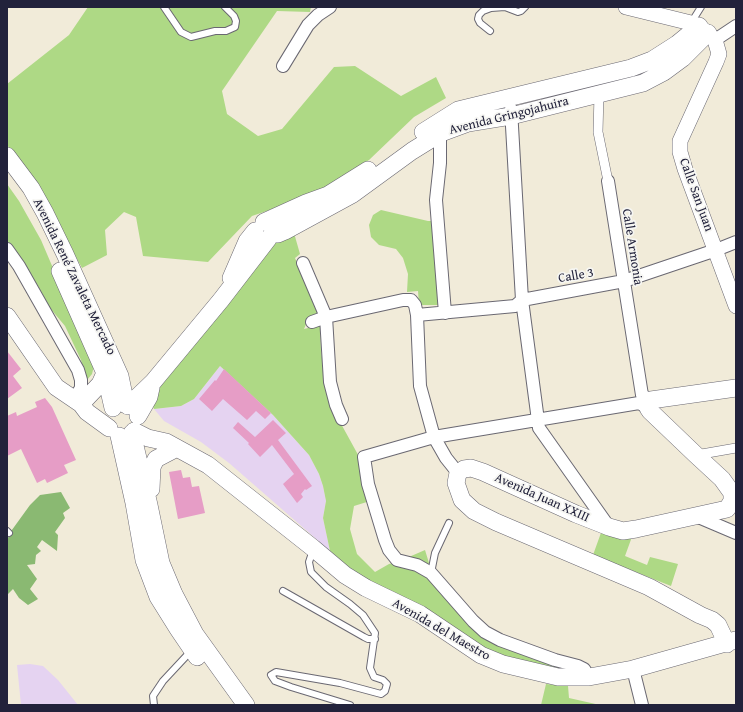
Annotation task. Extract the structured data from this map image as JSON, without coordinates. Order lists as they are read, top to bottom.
{
  "streets": {
    "main road": [
      "Avenida Gringojahuira",
      "Avenida René Zavaleta Mercado",
      "Avenida Juan XXIII",
      "Avenida del Maestro"
    ],
    "street": ["Calle San Juan", "Calle Armonia", "Calle 3"]
  },
  "crossings": [
    ["Avenida Gringojahuira", "Calle San Juan"],
    ["Avenida Gringojahuira", "Calle Armonia"],
    ["Avenida Gringojahuira", "Avenida René Zavaleta Mercado"],
    ["Avenida Gringojahuira", "Avenida del Maestro"],
    ["Calle San Juan", "Calle 3"],
    ["Calle Armonia", "Calle 3"],
    ["Calle Armonia", "Avenida Juan XXIII"],
    ["Avenida René Zavaleta Mercado", "Avenida del Maestro"]
  ]
}
